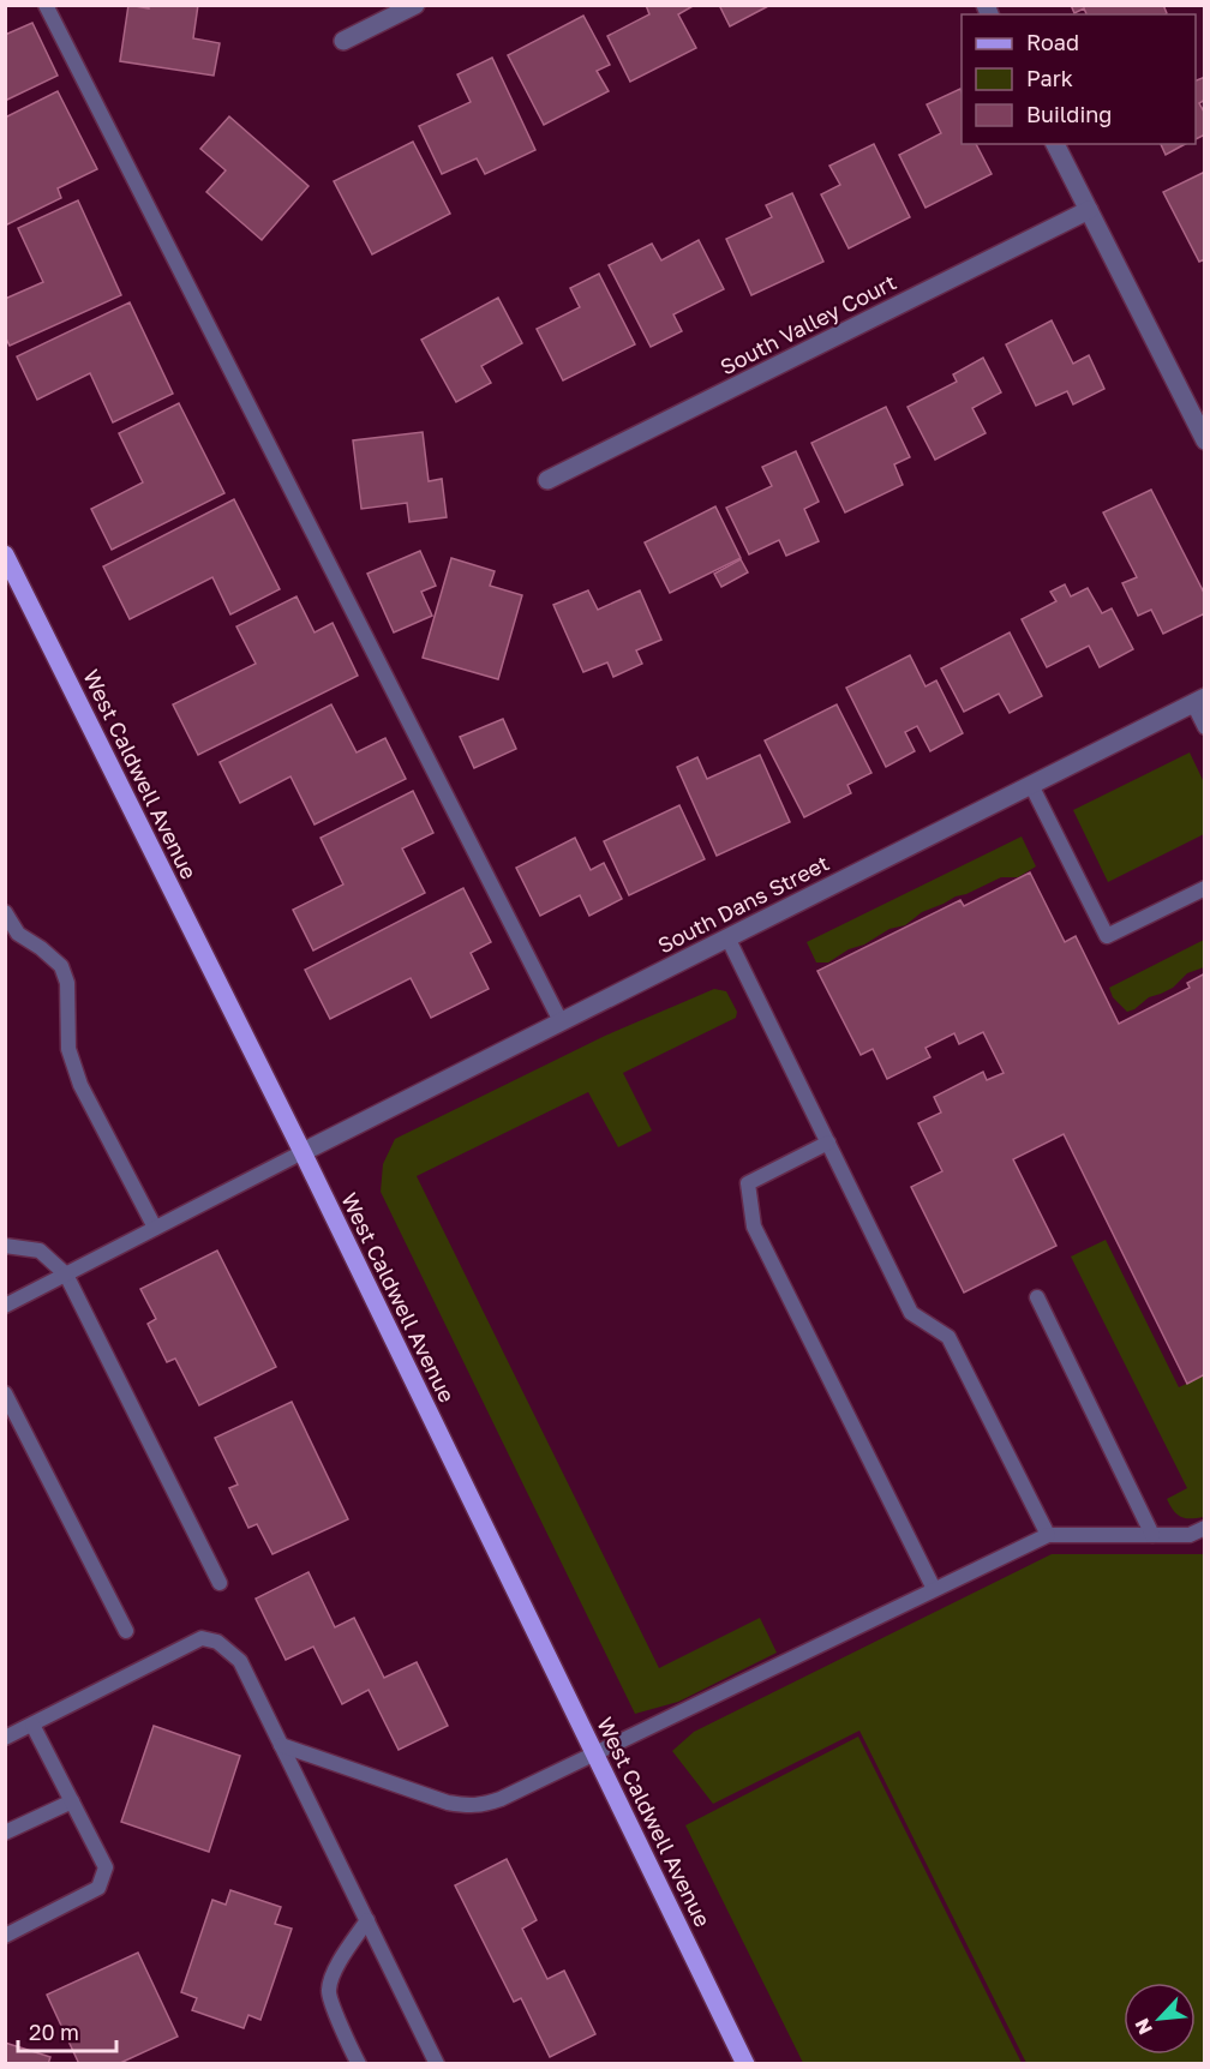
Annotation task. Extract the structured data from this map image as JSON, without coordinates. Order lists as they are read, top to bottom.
{
  "streets": {
    "main road": ["West Caldwell Avenue"],
    "street": ["South Valley Court", "South Dans Street"]
  },
  "crossings": [
    ["West Caldwell Avenue", "South Dans Street"]
  ],
  "legend": ["Road", "Park", "Building"],
  "scale_bar": "20 m",
  "north": "bottom left"
}
